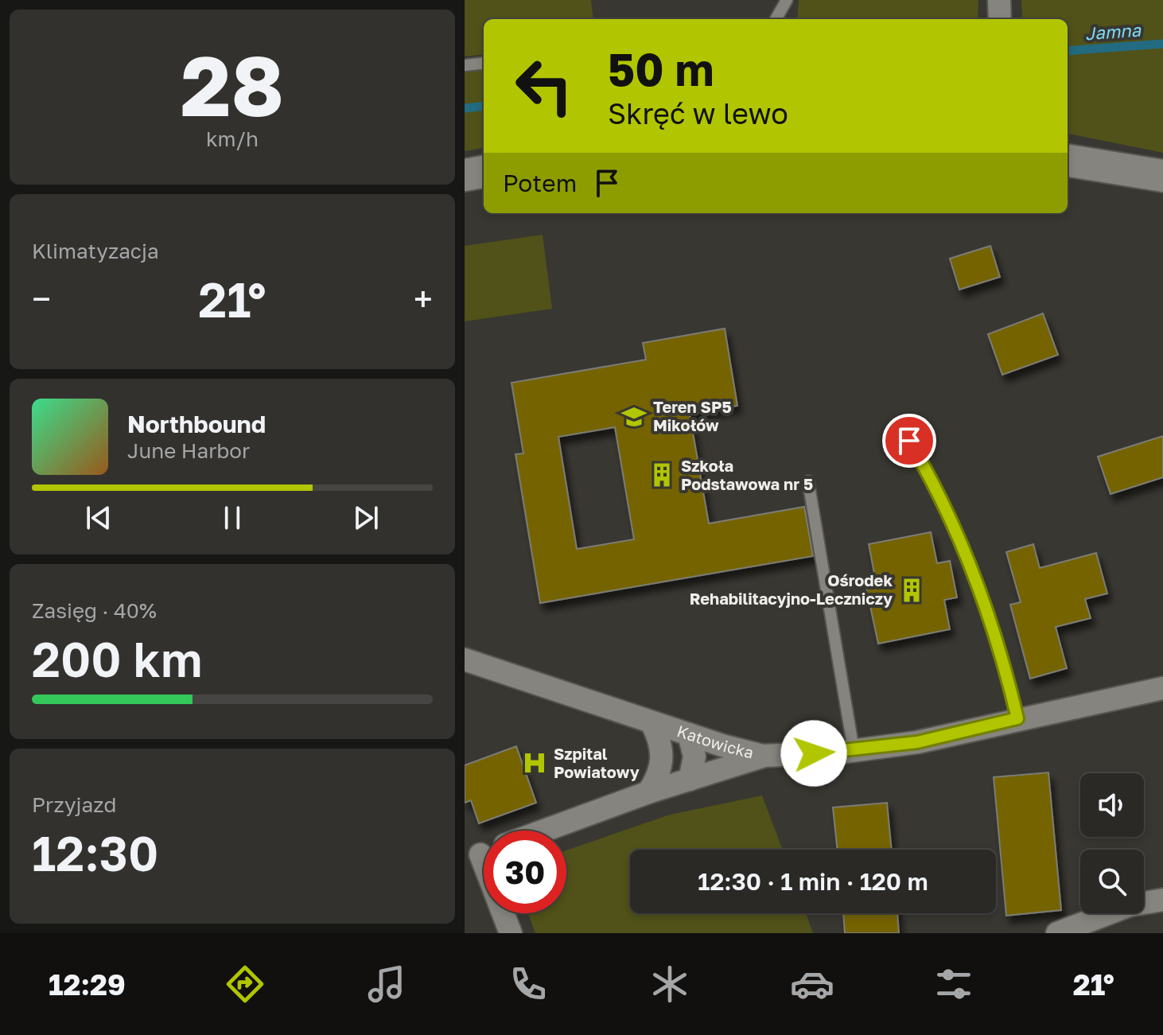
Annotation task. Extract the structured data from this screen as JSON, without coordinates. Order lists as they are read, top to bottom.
{
  "streets": {
    "street": ["Katowicka"]
  },
  "water": ["Jamna"],
  "places": {
    "school or university": ["Teren SP5 Mikołów"],
    "building": ["Szkoła Podstawowa nr 5", "Ośrodek Rehabilitacyjno-Leczniczy"],
    "hospital": ["Szpital Powiatowy"]
  },
  "page": {
    "tile": [
      ["28", "km/h"],
      "Klimatyzacja",
      ["Zasięg · 40%", "200 km"],
      ["Przyjazd", "12:30"]
    ],
    "turn": ["50 m", "Skręć w lewo"],
    "then": "Potem",
    "heat": ["−", "21°", "+"],
    "song": ["Northbound", "June Harbor"],
    "limit": "30",
    "trip": "12:30 · 1 min · 120 m",
    "tabs": ["12:29", "21°"]
  }
}
